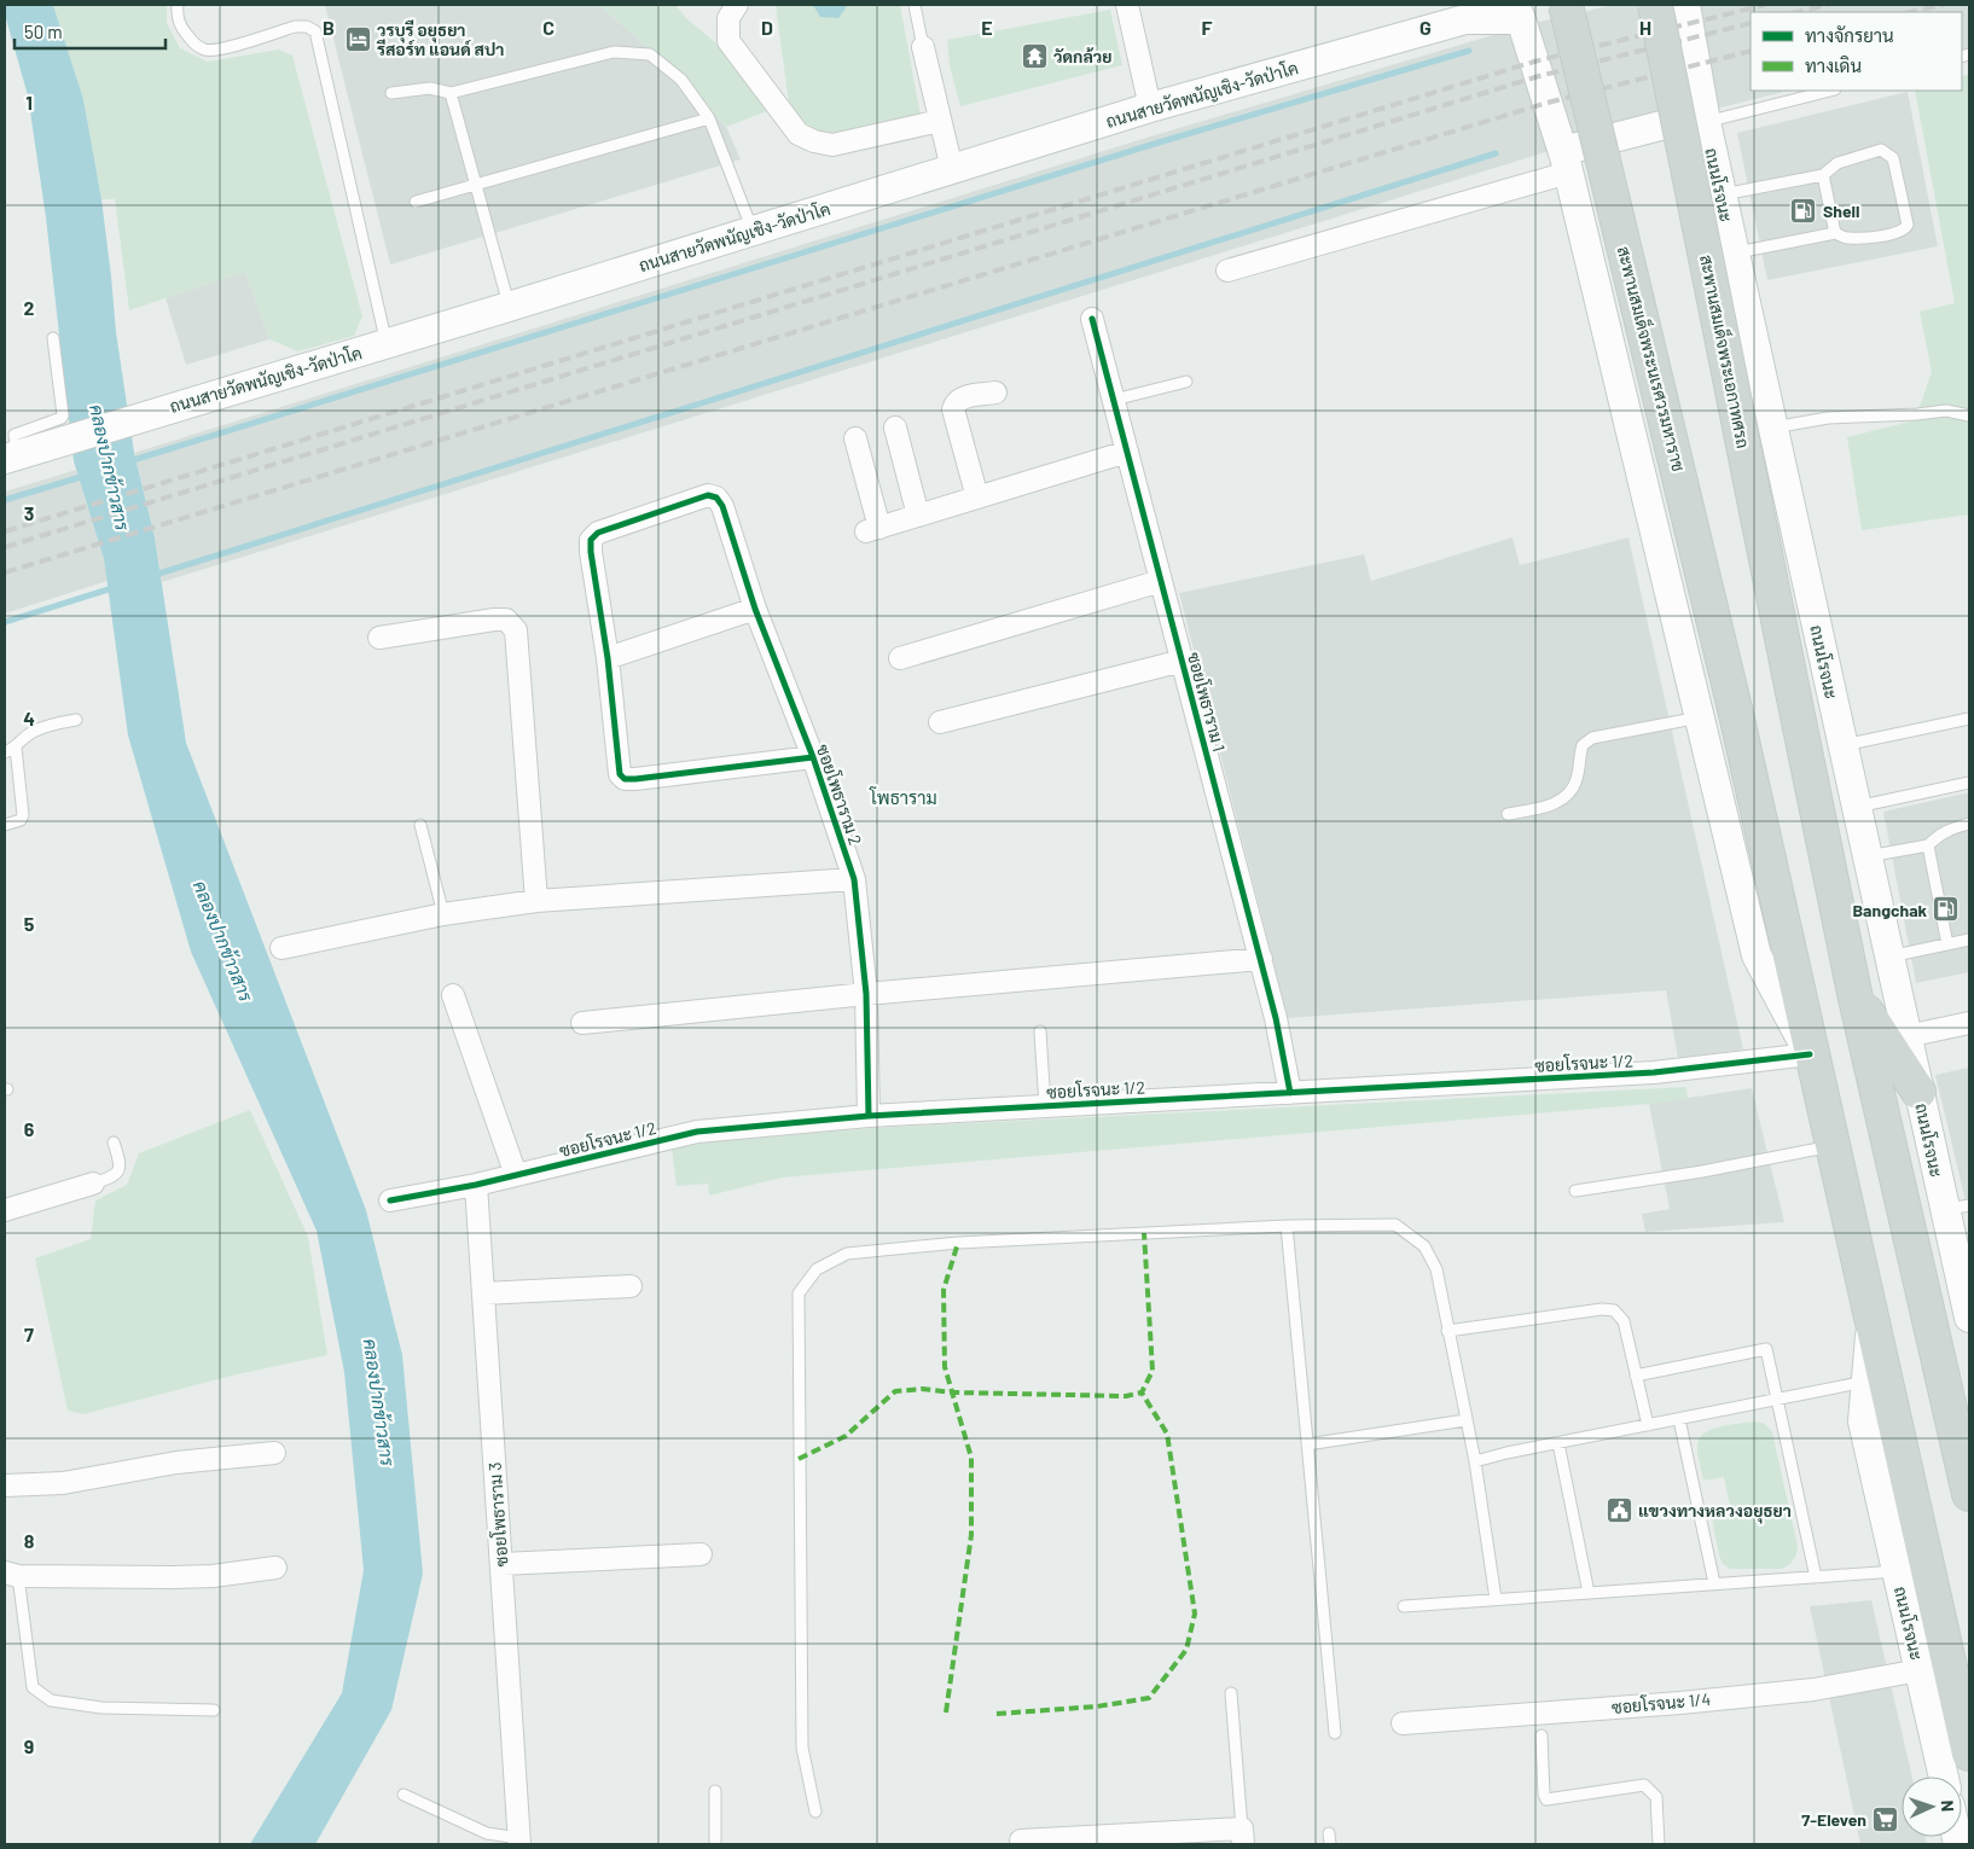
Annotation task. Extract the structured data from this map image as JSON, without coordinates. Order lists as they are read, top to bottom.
{
  "streets": {
    "main road": [
      "ถนนสายวัดพนัญเชิง-วัดป่าโค",
      "ถนนโรจนะ",
      "สะพานสมเด็จพระเอกาทศรถ",
      "สะพานสมเด็จพระนเรศวรมหาราช"
    ],
    "street": [
      "ซอยโพธาราม 1",
      "ซอยโพธาราม 2",
      "ซอยโรจนะ 1/2",
      "ซอยโพธาราม 3",
      "ซอยโรจนะ 1/4"
    ]
  },
  "crossings": [
    ["ถนนสายวัดพนัญเชิง-วัดป่าโค", "ถนนโรจนะ"],
    ["ถนนโรจนะ", "สะพานสมเด็จพระนเรศวรมหาราช"],
    ["ถนนโรจนะ", "ซอยโรจนะ 1/2"],
    ["ถนนโรจนะ", "ซอยโรจนะ 1/4"],
    ["ซอยโพธาราม 1", "ซอยโรจนะ 1/2"],
    ["ซอยโพธาราม 2", "ซอยโรจนะ 1/2"],
    ["ซอยโรจนะ 1/2", "ซอยโพธาราม 3"]
  ],
  "districts": ["โพธาราม"],
  "water": ["คลองปากข้าวสาร"],
  "places": {
    "hotel": ["วรบุรี อยุธยา รีสอร์ท แอนด์ สปา"],
    "temple": ["วัดกล้วย"],
    "fuel station": ["Shell", "Bangchak"],
    "public building": ["แขวงทางหลวงอยุธยา"],
    "supermarket": ["7-Eleven"]
  },
  "legend": ["ทางจักรยาน", "ทางเดิน"],
  "scale_bar": "50 m",
  "north": "right",
  "grid": {
    "columns": [
      "B",
      "C",
      "D",
      "E",
      "F",
      "G",
      "H"
    ],
    "rows": [
      "1",
      "2",
      "3",
      "4",
      "5",
      "6",
      "7",
      "8",
      "9"
    ]
  }
}
